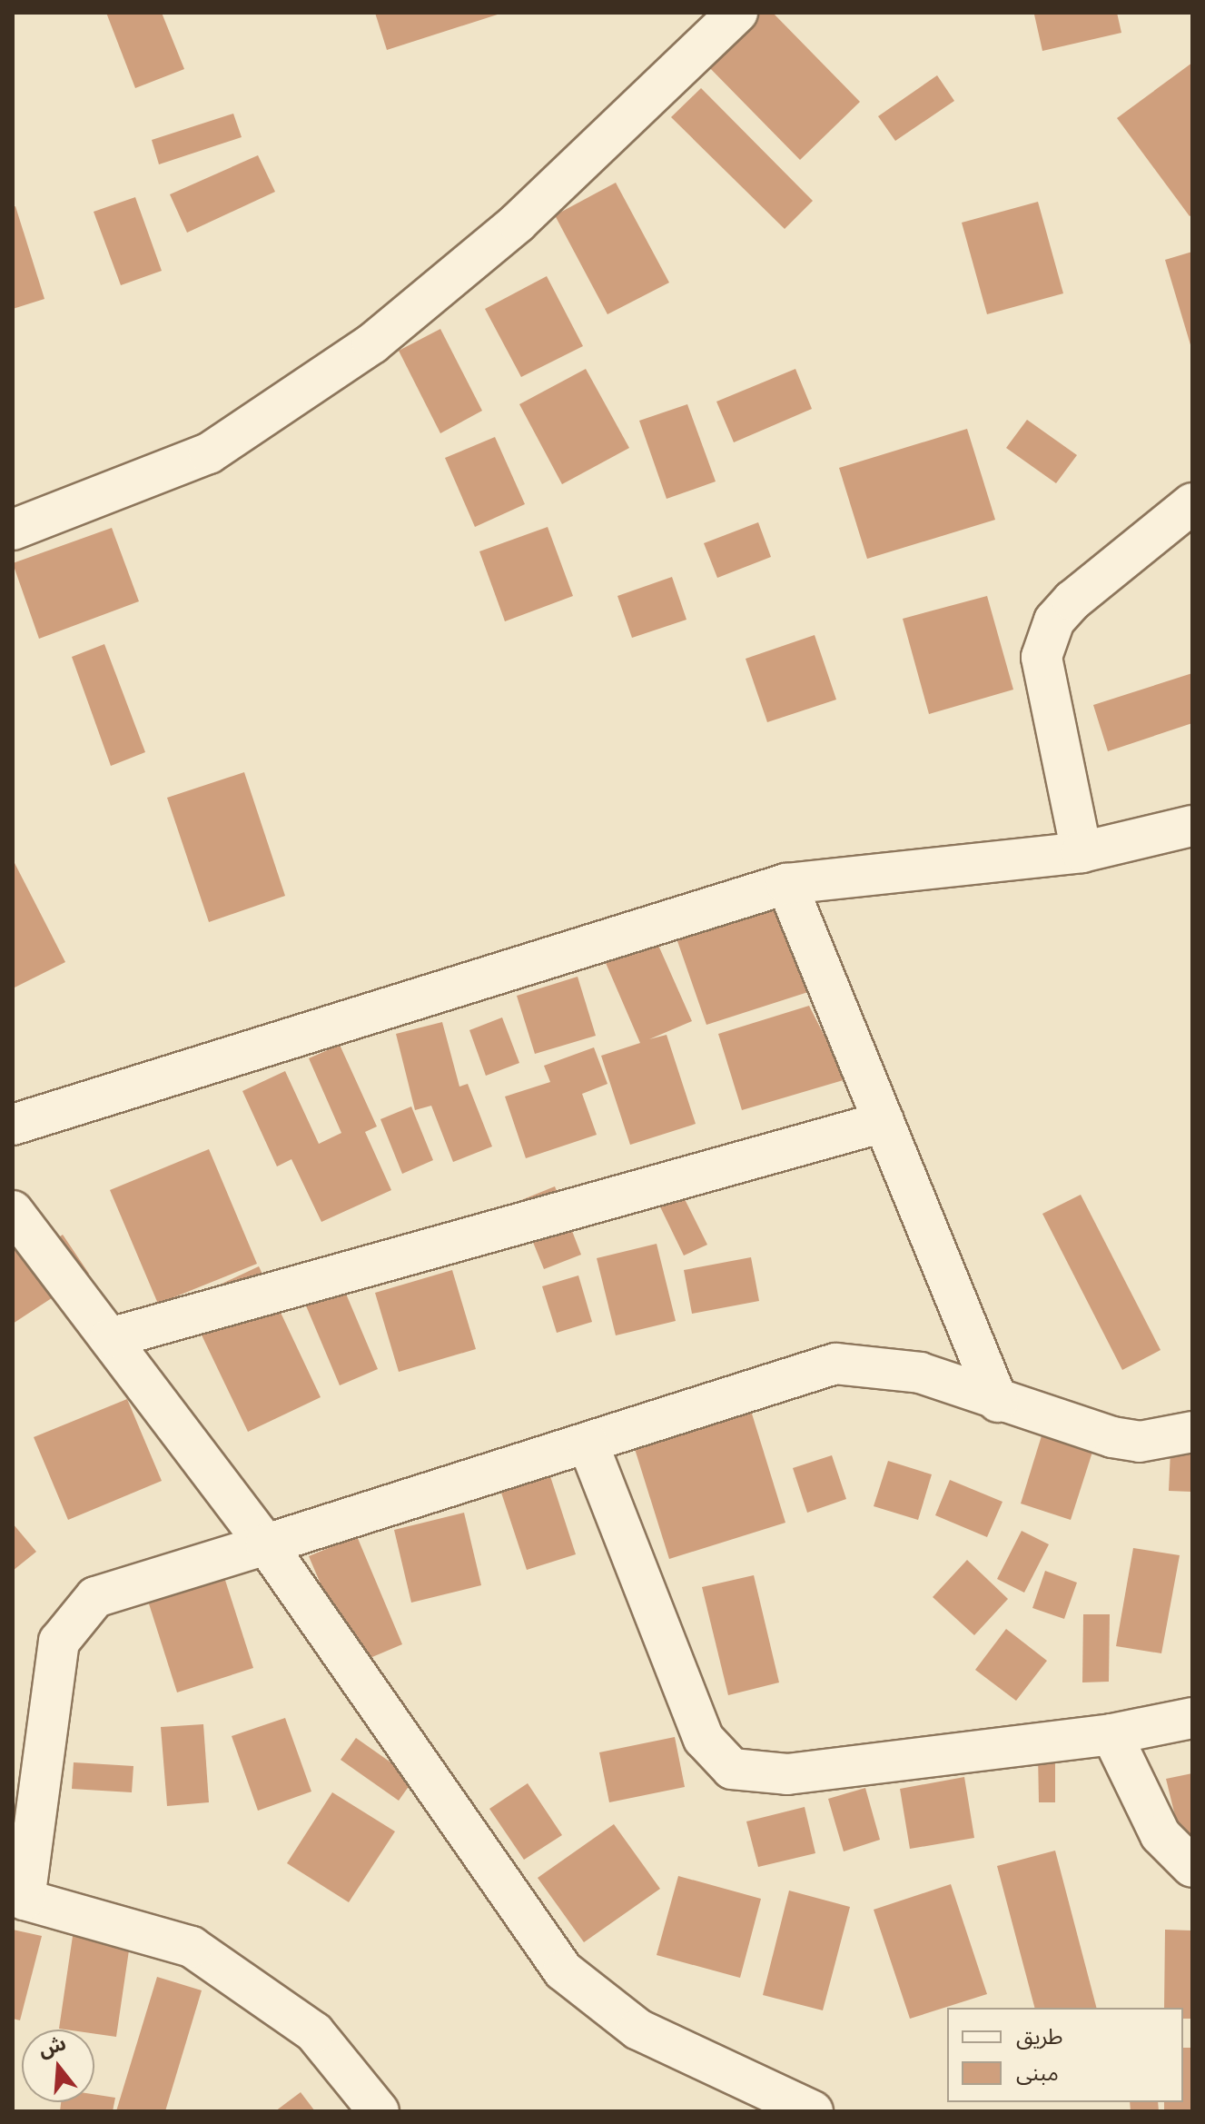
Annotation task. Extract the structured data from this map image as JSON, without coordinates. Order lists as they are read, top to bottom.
{
  "legend": ["طريق", "مبنى"],
  "north": "top"
}
